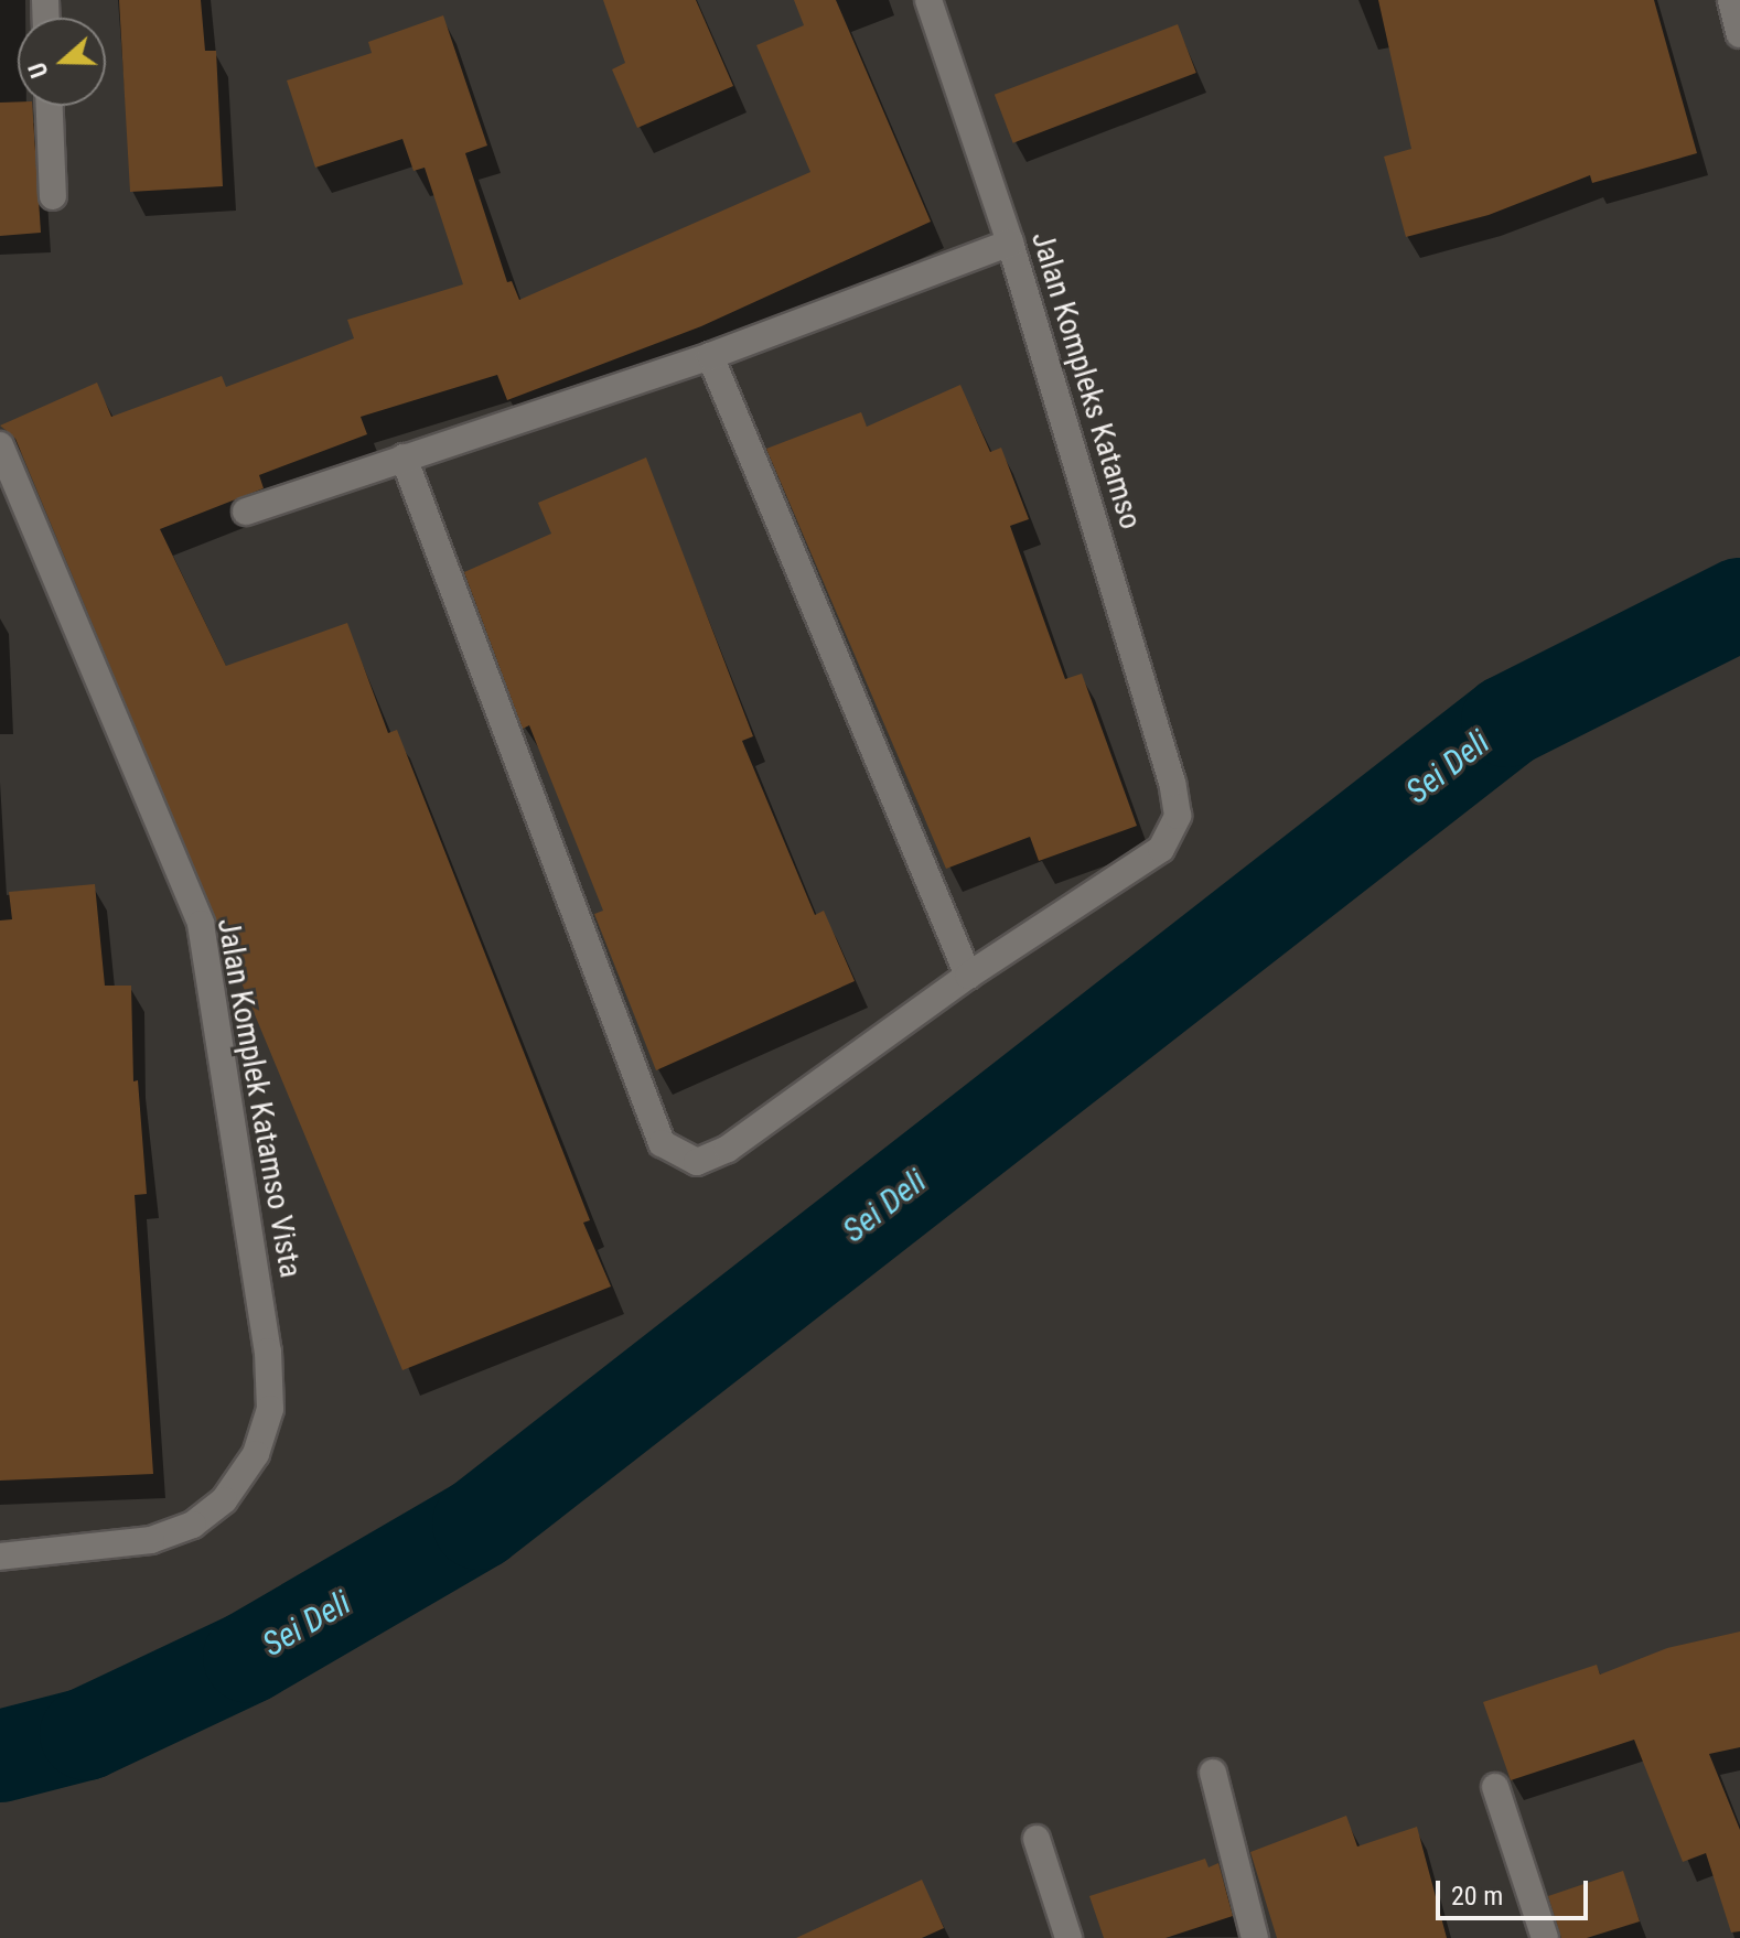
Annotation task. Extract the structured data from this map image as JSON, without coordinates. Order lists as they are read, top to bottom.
{
  "streets": {
    "street": ["Jalan Kompleks Katamso", "Jalan Komplek Katamso Vista"]
  },
  "water": ["Sei Deli"],
  "scale_bar": "20 m",
  "north": "left"
}
